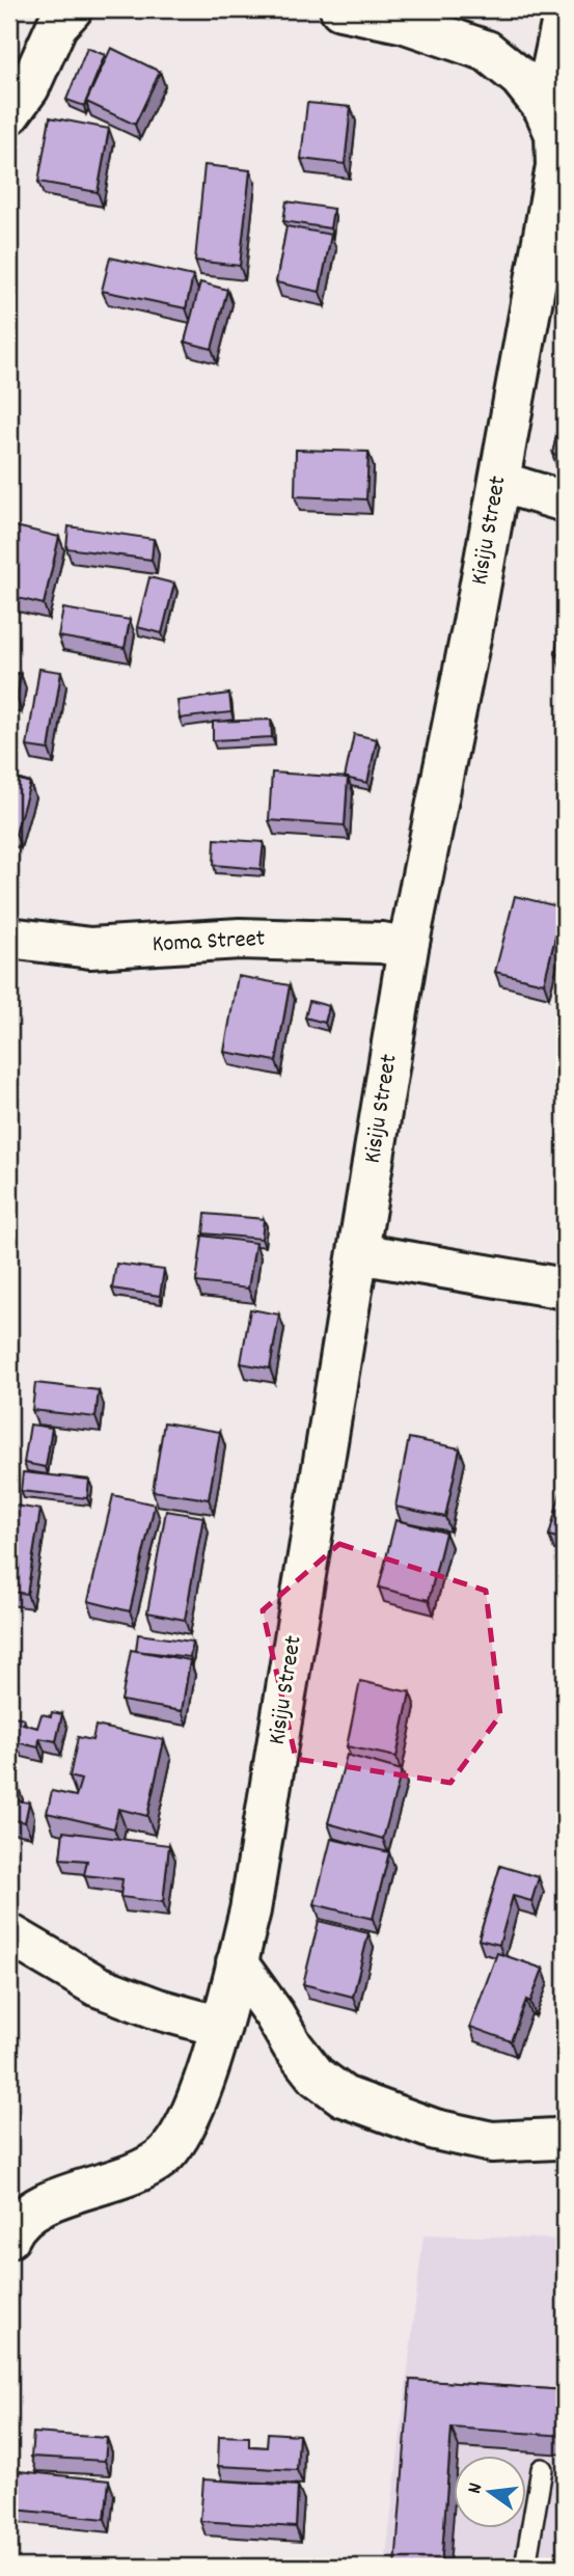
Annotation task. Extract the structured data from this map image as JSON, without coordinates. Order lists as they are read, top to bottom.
{
  "streets": {
    "street": ["Kisiju Street", "Koma Street"]
  },
  "crossings": [
    ["Kisiju Street", "Koma Street"]
  ],
  "north": "left"
}
